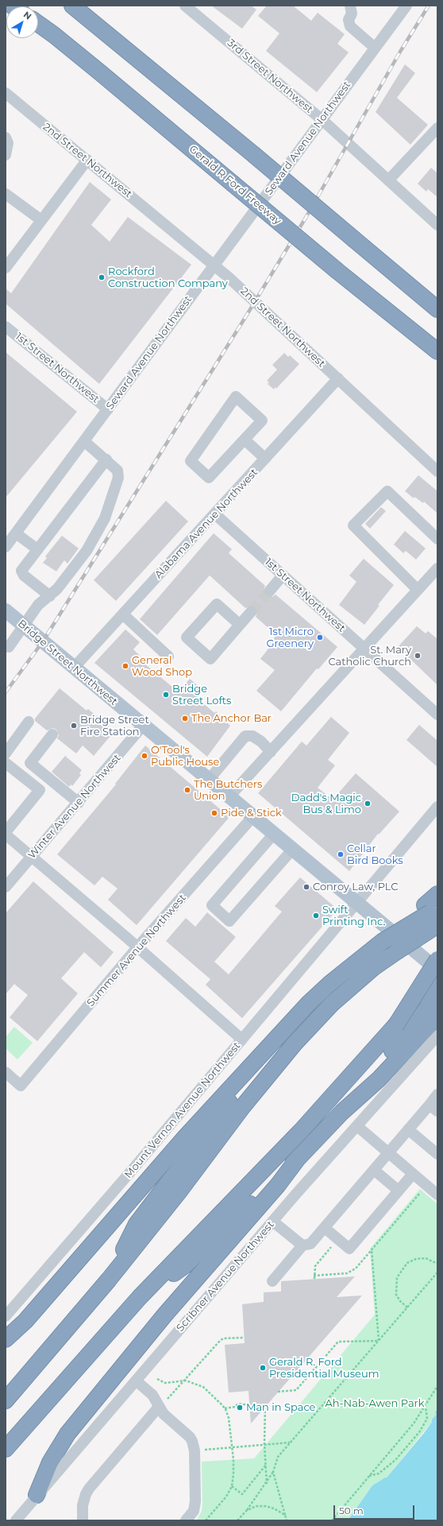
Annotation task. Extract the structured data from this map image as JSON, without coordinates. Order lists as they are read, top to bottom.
{
  "streets": {
    "highway": ["Gerald R Ford Freeway"],
    "main road": ["Bridge Street Northwest"],
    "street": [
      "3rd Street Northwest",
      "Seward Avenue Northwest",
      "2nd Street Northwest",
      "1st Street Northwest",
      "Alabama Avenue Northwest",
      "Winter Avenue Northwest",
      "Summer Avenue Northwest",
      "Mount Vernon Avenue Northwest",
      "Scribner Avenue Northwest"
    ]
  },
  "crossings": [
    ["3rd Street Northwest", "Seward Avenue Northwest"],
    ["Seward Avenue Northwest", "2nd Street Northwest"],
    ["Seward Avenue Northwest", "1st Street Northwest"],
    ["2nd Street Northwest", "Alabama Avenue Northwest"],
    ["1st Street Northwest", "Alabama Avenue Northwest"],
    ["Alabama Avenue Northwest", "Bridge Street Northwest"],
    ["Bridge Street Northwest", "Winter Avenue Northwest"],
    ["Bridge Street Northwest", "Summer Avenue Northwest"],
    ["Bridge Street Northwest", "Mount Vernon Avenue Northwest"]
  ],
  "parks": ["Ah-Nab-Awen Park"],
  "places": [
    "Rockford Construction Company",
    "1st Micro Greenery",
    "St. Mary Catholic Church",
    "General Wood Shop",
    "Bridge Street Lofts",
    "The Anchor Bar",
    "Bridge Street Fire Station",
    "O'Tool's Public House",
    "The Butchers Union",
    "Dadd's Magic Bus & Limo",
    "Pide & Stick",
    "Cellar Bird Books",
    "Conroy Law, PLC",
    "Swift Printing Inc.",
    "Gerald R. Ford Presidential Museum",
    "Man in Space"
  ],
  "scale_bar": "50 m",
  "north": "top right"
}
